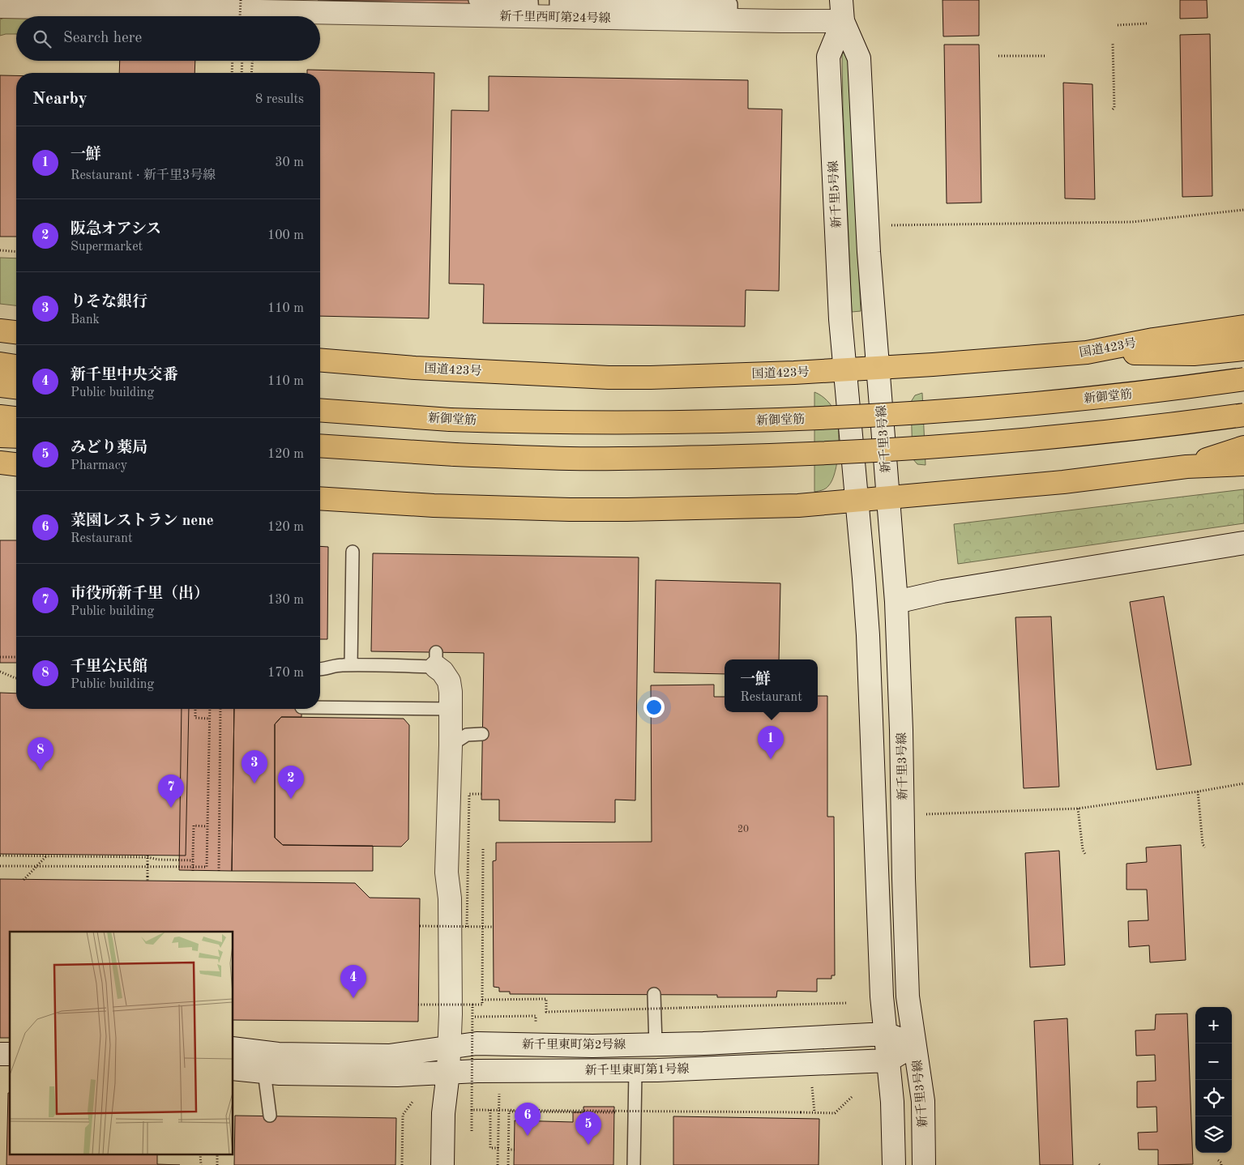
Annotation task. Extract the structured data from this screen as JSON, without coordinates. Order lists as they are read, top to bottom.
{
  "streets": {
    "highway": ["国道423号", "新御堂筋"],
    "street": [
      "新千里西町第24号線",
      "新千里5号線",
      "新千里3号線",
      "新千里東町第2号線",
      "新千里東町第1号線"
    ]
  },
  "crossings": [
    ["新千里西町第24号線", "新千里5号線"],
    ["新千里5号線", "国道423号"],
    ["国道423号", "新千里3号線"],
    ["新千里3号線", "新千里東町第2号線"],
    ["新千里3号線", "新千里東町第1号線"],
    ["新千里東町第2号線", "新千里東町第1号線"]
  ],
  "house_numbers": ["20"],
  "page": {
    "search": "Search here",
    "heading": ["Nearby", "8 results"],
    "list": [
      {
        "mark": "1",
        "name": "一鮮",
        "note": "Restaurant · 新千里3号線",
        "value": "30 m"
      },
      {
        "mark": "2",
        "name": "阪急オアシス",
        "note": "Supermarket",
        "value": "100 m"
      },
      {
        "mark": "3",
        "name": "りそな銀行",
        "note": "Bank",
        "value": "110 m"
      },
      {
        "mark": "4",
        "name": "新千里中央交番",
        "note": "Public building",
        "value": "110 m"
      },
      {
        "mark": "5",
        "name": "みどり薬局",
        "note": "Pharmacy",
        "value": "120 m"
      },
      {
        "mark": "6",
        "name": "菜園レストラン nene",
        "note": "Restaurant",
        "value": "120 m"
      },
      {
        "mark": "7",
        "name": "市役所新千里（出）",
        "note": "Public building",
        "value": "130 m"
      },
      {
        "mark": "8",
        "name": "千里公民館",
        "note": "Public building",
        "value": "170 m"
      }
    ],
    "popup": ["一鮮", "Restaurant"],
    "pins": [
      "1",
      "8",
      "3",
      "2",
      "7",
      "4",
      "6",
      "5"
    ],
    "map_buttons": ["+", "−"]
  }
}
